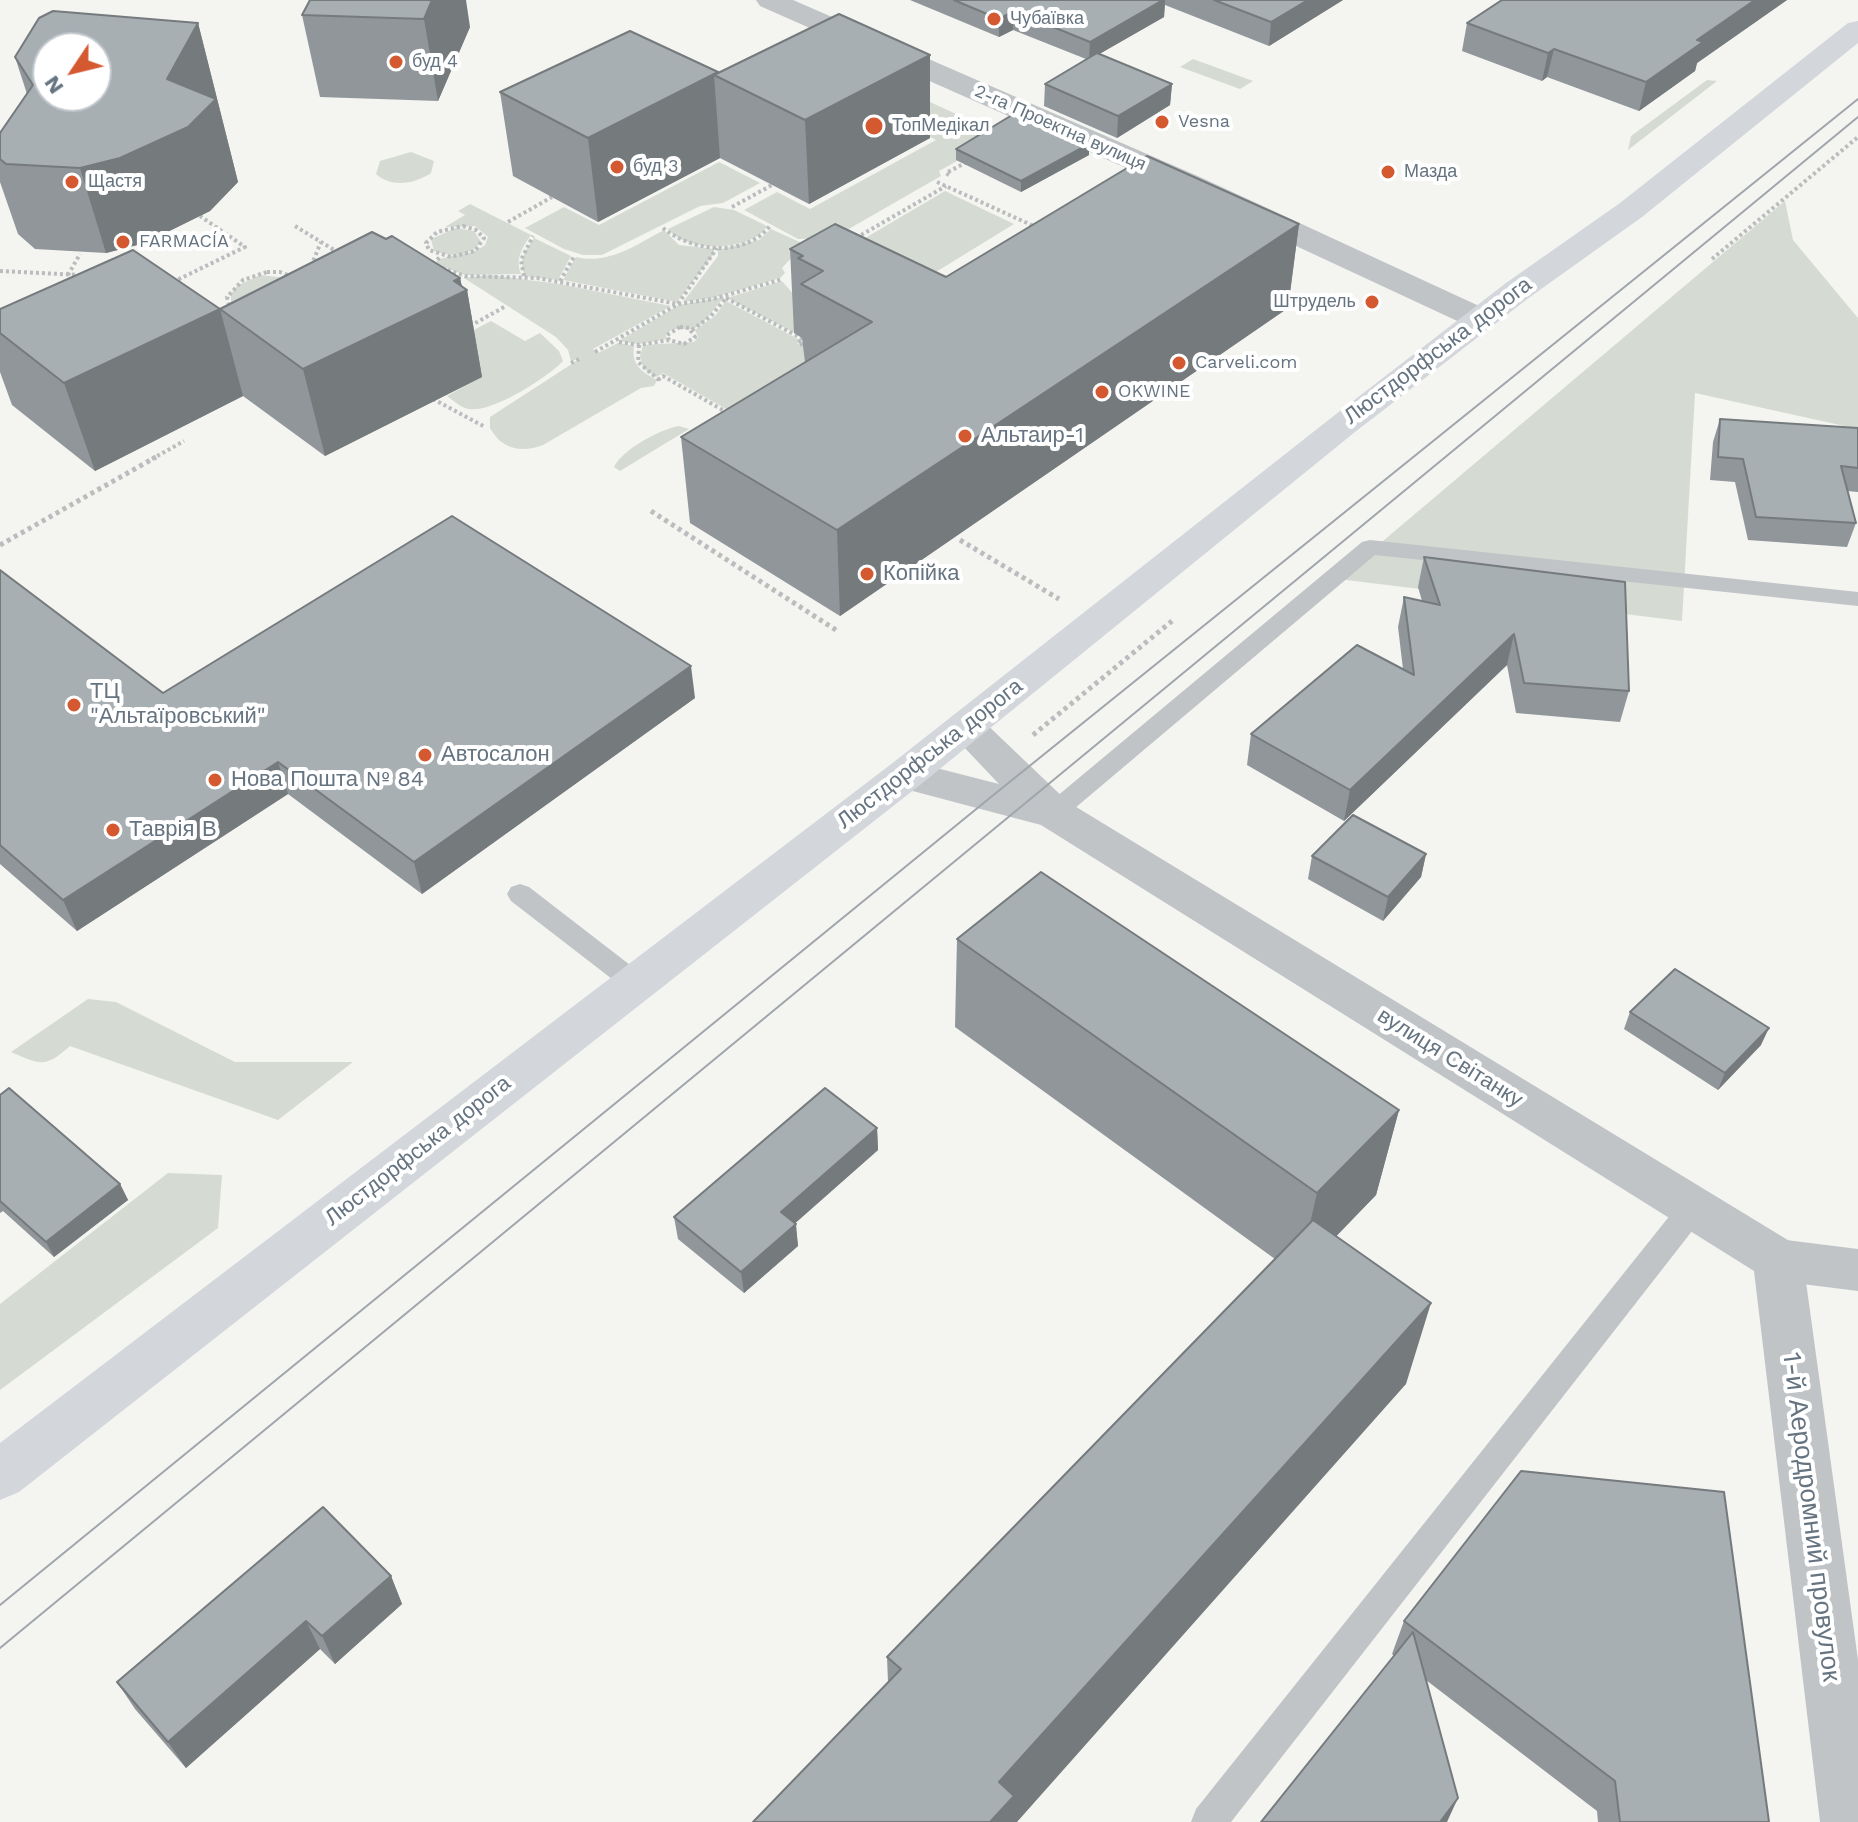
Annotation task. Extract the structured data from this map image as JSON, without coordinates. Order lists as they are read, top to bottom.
{
  "streets": {
    "main road": ["Люстдорфська дорога"],
    "street": ["2-га Проектна вулиця", "вулиця Світанку", "1-й Аеродромний провулок"]
  },
  "crossings": [
    ["2-га Проектна вулиця", "Люстдорфська дорога"],
    ["Люстдорфська дорога", "вулиця Світанку"],
    ["вулиця Світанку", "1-й Аеродромний провулок"]
  ],
  "places": [
    "Чубаївка",
    "буд 4",
    "Vesna",
    "ТопМедікал",
    "буд 3",
    "Мазда",
    "Щастя",
    "FARMACÍA",
    "Штрудель",
    "Carveli.com",
    "OKWINE",
    "Альтаир-1",
    "Копійка",
    "ТЦ \"Альтаїровський\"",
    "Автосалон",
    "Нова Пошта № 84",
    "Таврія В"
  ],
  "north": "bottom left"
}
